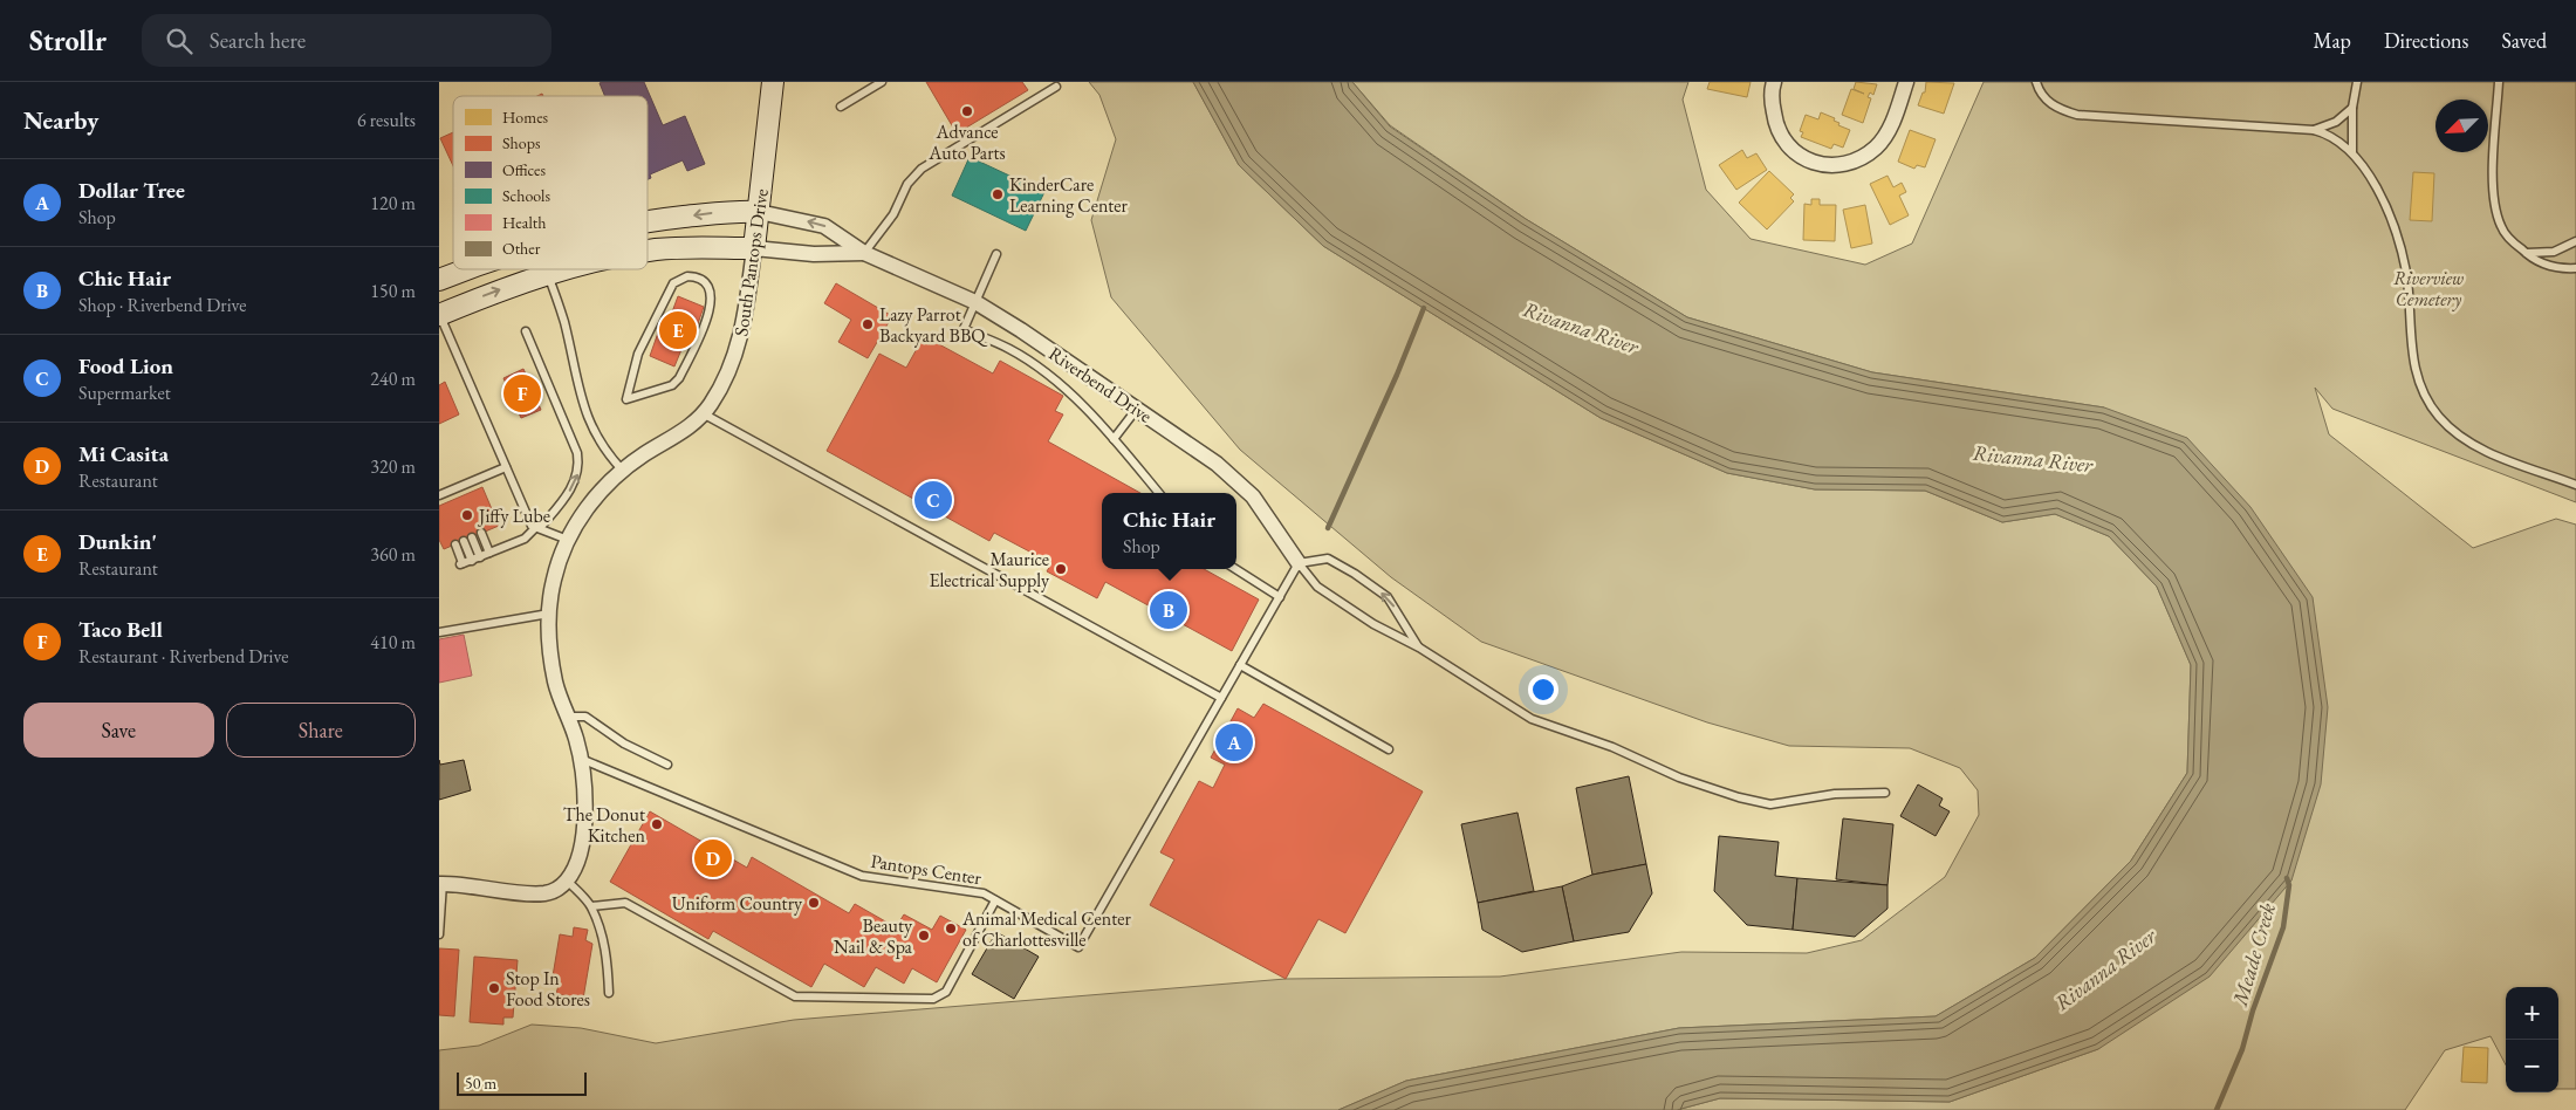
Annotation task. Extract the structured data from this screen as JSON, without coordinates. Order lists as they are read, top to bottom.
{
  "streets": {
    "street": ["South Pantops Drive", "Riverbend Drive"],
    "lane": ["Pantops Center"]
  },
  "crossings": [
    ["South Pantops Drive", "Riverbend Drive"],
    ["South Pantops Drive", "Pantops Center"],
    ["Riverbend Drive", "Pantops Center"]
  ],
  "water": ["Rivanna River", "Meade Creek"],
  "parks": ["Riverview Cemetery"],
  "places": [
    "Advance Auto Parts",
    "KinderCare Learning Center",
    "Lazy Parrot Backyard BBQ",
    "Jiffy Lube",
    "Maurice Electrical Supply",
    "The Donut Kitchen",
    "Uniform Country",
    "Animal Medical Center of Charlottesville",
    "Beauty Nail & Spa",
    "Stop In Food Stores"
  ],
  "legend": [
    "Homes",
    "Shops",
    "Offices",
    "Schools",
    "Health",
    "Other"
  ],
  "scale_bar": "50 m",
  "north": "bottom left",
  "page": {
    "header": "Strollr",
    "search": "Search here",
    "nav": ["Map", "Directions", "Saved"],
    "heading": ["Nearby", "6 results"],
    "list": [
      {
        "mark": "A",
        "name": "Dollar Tree",
        "note": "Shop",
        "value": "120 m"
      },
      {
        "mark": "B",
        "name": "Chic Hair",
        "note": "Shop · Riverbend Drive",
        "value": "150 m"
      },
      {
        "mark": "C",
        "name": "Food Lion",
        "note": "Supermarket",
        "value": "240 m"
      },
      {
        "mark": "D",
        "name": "Mi Casita",
        "note": "Restaurant",
        "value": "320 m"
      },
      {
        "mark": "E",
        "name": "Dunkin'",
        "note": "Restaurant",
        "value": "360 m"
      },
      {
        "mark": "F",
        "name": "Taco Bell",
        "note": "Restaurant · Riverbend Drive",
        "value": "410 m"
      }
    ],
    "pins": [
      "E",
      "F",
      "C",
      "B",
      "A",
      "D"
    ],
    "popup": ["Chic Hair", "Shop"],
    "buttons": ["Save", "Share"],
    "map_buttons": ["+", "−"],
    "scale": "50 m"
  }
}
